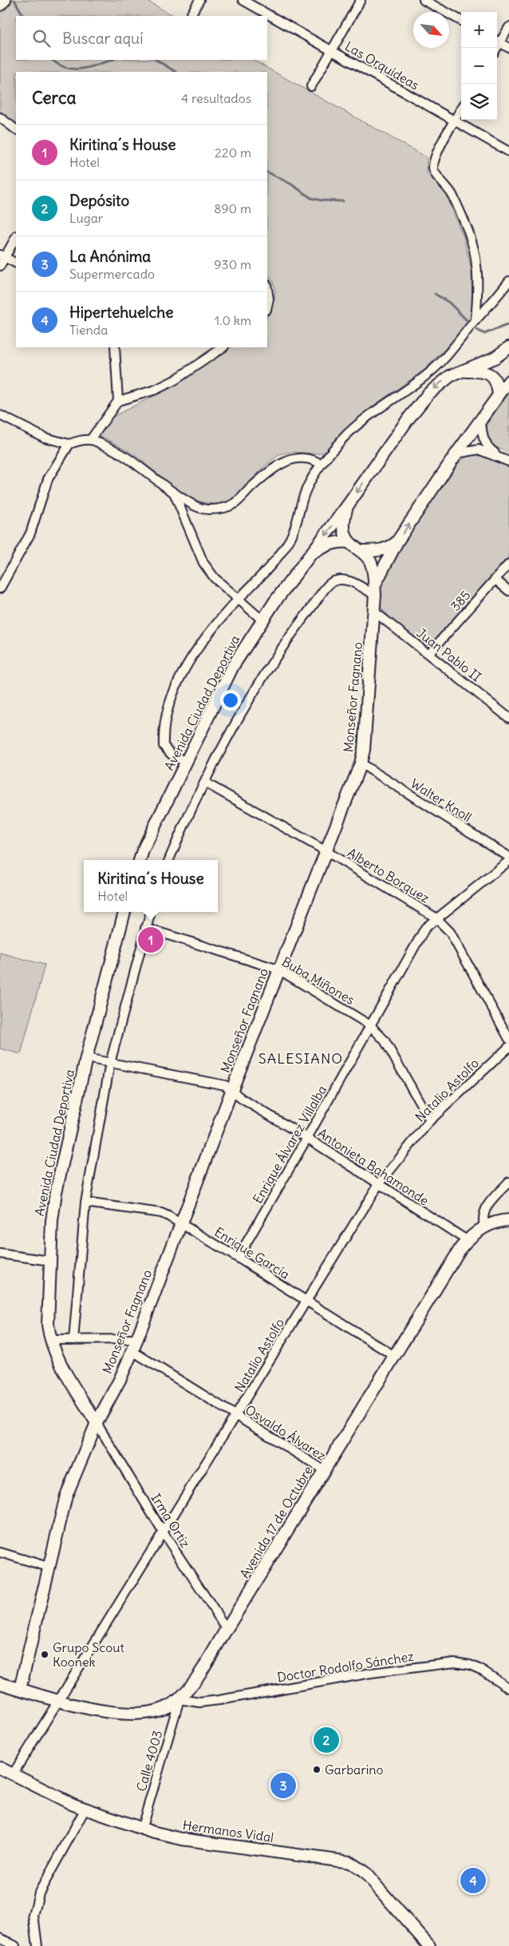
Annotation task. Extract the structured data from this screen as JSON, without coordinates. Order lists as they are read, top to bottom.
{
  "streets": {
    "street": [
      "Las Orquídeas",
      "385",
      "Juan Pablo II",
      "Monseñor Fagnano",
      "Avenida Ciudad Deportiva",
      "Walter Knoll",
      "Alberto Borquez",
      "Buba Miñones",
      "Natalio Astolfo",
      "Enrique Álvarez Villalba",
      "Antonieta Bahamonde",
      "Enrique García",
      "Osvaldo Álvarez",
      "Irma Ortiz",
      "Avenida 17 de Octubre",
      "Doctor Rodolfo Sánchez",
      "Calle 4003",
      "Hermanos Vidal"
    ]
  },
  "crossings": [
    ["385", "Juan Pablo II"],
    ["Juan Pablo II", "Monseñor Fagnano"],
    ["Monseñor Fagnano", "Avenida Ciudad Deportiva"],
    ["Monseñor Fagnano", "Walter Knoll"],
    ["Monseñor Fagnano", "Alberto Borquez"],
    ["Monseñor Fagnano", "Buba Miñones"],
    ["Monseñor Fagnano", "Antonieta Bahamonde"],
    ["Monseñor Fagnano", "Enrique García"],
    ["Monseñor Fagnano", "Osvaldo Álvarez"],
    ["Monseñor Fagnano", "Irma Ortiz"],
    ["Monseñor Fagnano", "Avenida 17 de Octubre"],
    ["Avenida Ciudad Deportiva", "Antonieta Bahamonde"],
    ["Avenida Ciudad Deportiva", "Irma Ortiz"],
    ["Alberto Borquez", "Enrique Álvarez Villalba"],
    ["Buba Miñones", "Natalio Astolfo"],
    ["Buba Miñones", "Enrique Álvarez Villalba"],
    ["Natalio Astolfo", "Antonieta Bahamonde"],
    ["Natalio Astolfo", "Enrique García"],
    ["Natalio Astolfo", "Osvaldo Álvarez"],
    ["Natalio Astolfo", "Irma Ortiz"],
    ["Natalio Astolfo", "Avenida 17 de Octubre"],
    ["Natalio Astolfo", "Hermanos Vidal"],
    ["Enrique Álvarez Villalba", "Antonieta Bahamonde"],
    ["Enrique Álvarez Villalba", "Enrique García"],
    ["Antonieta Bahamonde", "Avenida 17 de Octubre"],
    ["Enrique García", "Avenida 17 de Octubre"],
    ["Osvaldo Álvarez", "Avenida 17 de Octubre"],
    ["Irma Ortiz", "Avenida 17 de Octubre"],
    ["Avenida 17 de Octubre", "Doctor Rodolfo Sánchez"],
    ["Avenida 17 de Octubre", "Calle 4003"],
    ["Doctor Rodolfo Sánchez", "Calle 4003"],
    ["Calle 4003", "Hermanos Vidal"]
  ],
  "districts": ["SALESIANO"],
  "places": ["Grupo Scout Koonek", "Garbarino"],
  "north": "bottom right",
  "page": {
    "map_buttons": ["+", "−"],
    "search": "Buscar aquí",
    "heading": ["Cerca", "4 resultados"],
    "list": [
      {
        "mark": "1",
        "name": "Kiritina´s House",
        "note": "Hotel",
        "value": "220 m"
      },
      {
        "mark": "2",
        "name": "Depósito",
        "note": "Lugar",
        "value": "890 m"
      },
      {
        "mark": "3",
        "name": "La Anónima",
        "note": "Supermercado",
        "value": "930 m"
      },
      {
        "mark": "4",
        "name": "Hipertehuelche",
        "note": "Tienda",
        "value": "1.0 km"
      }
    ],
    "popup": ["Kiritina´s House", "Hotel"],
    "pins": [
      "1",
      "2",
      "3",
      "4"
    ]
  }
}
